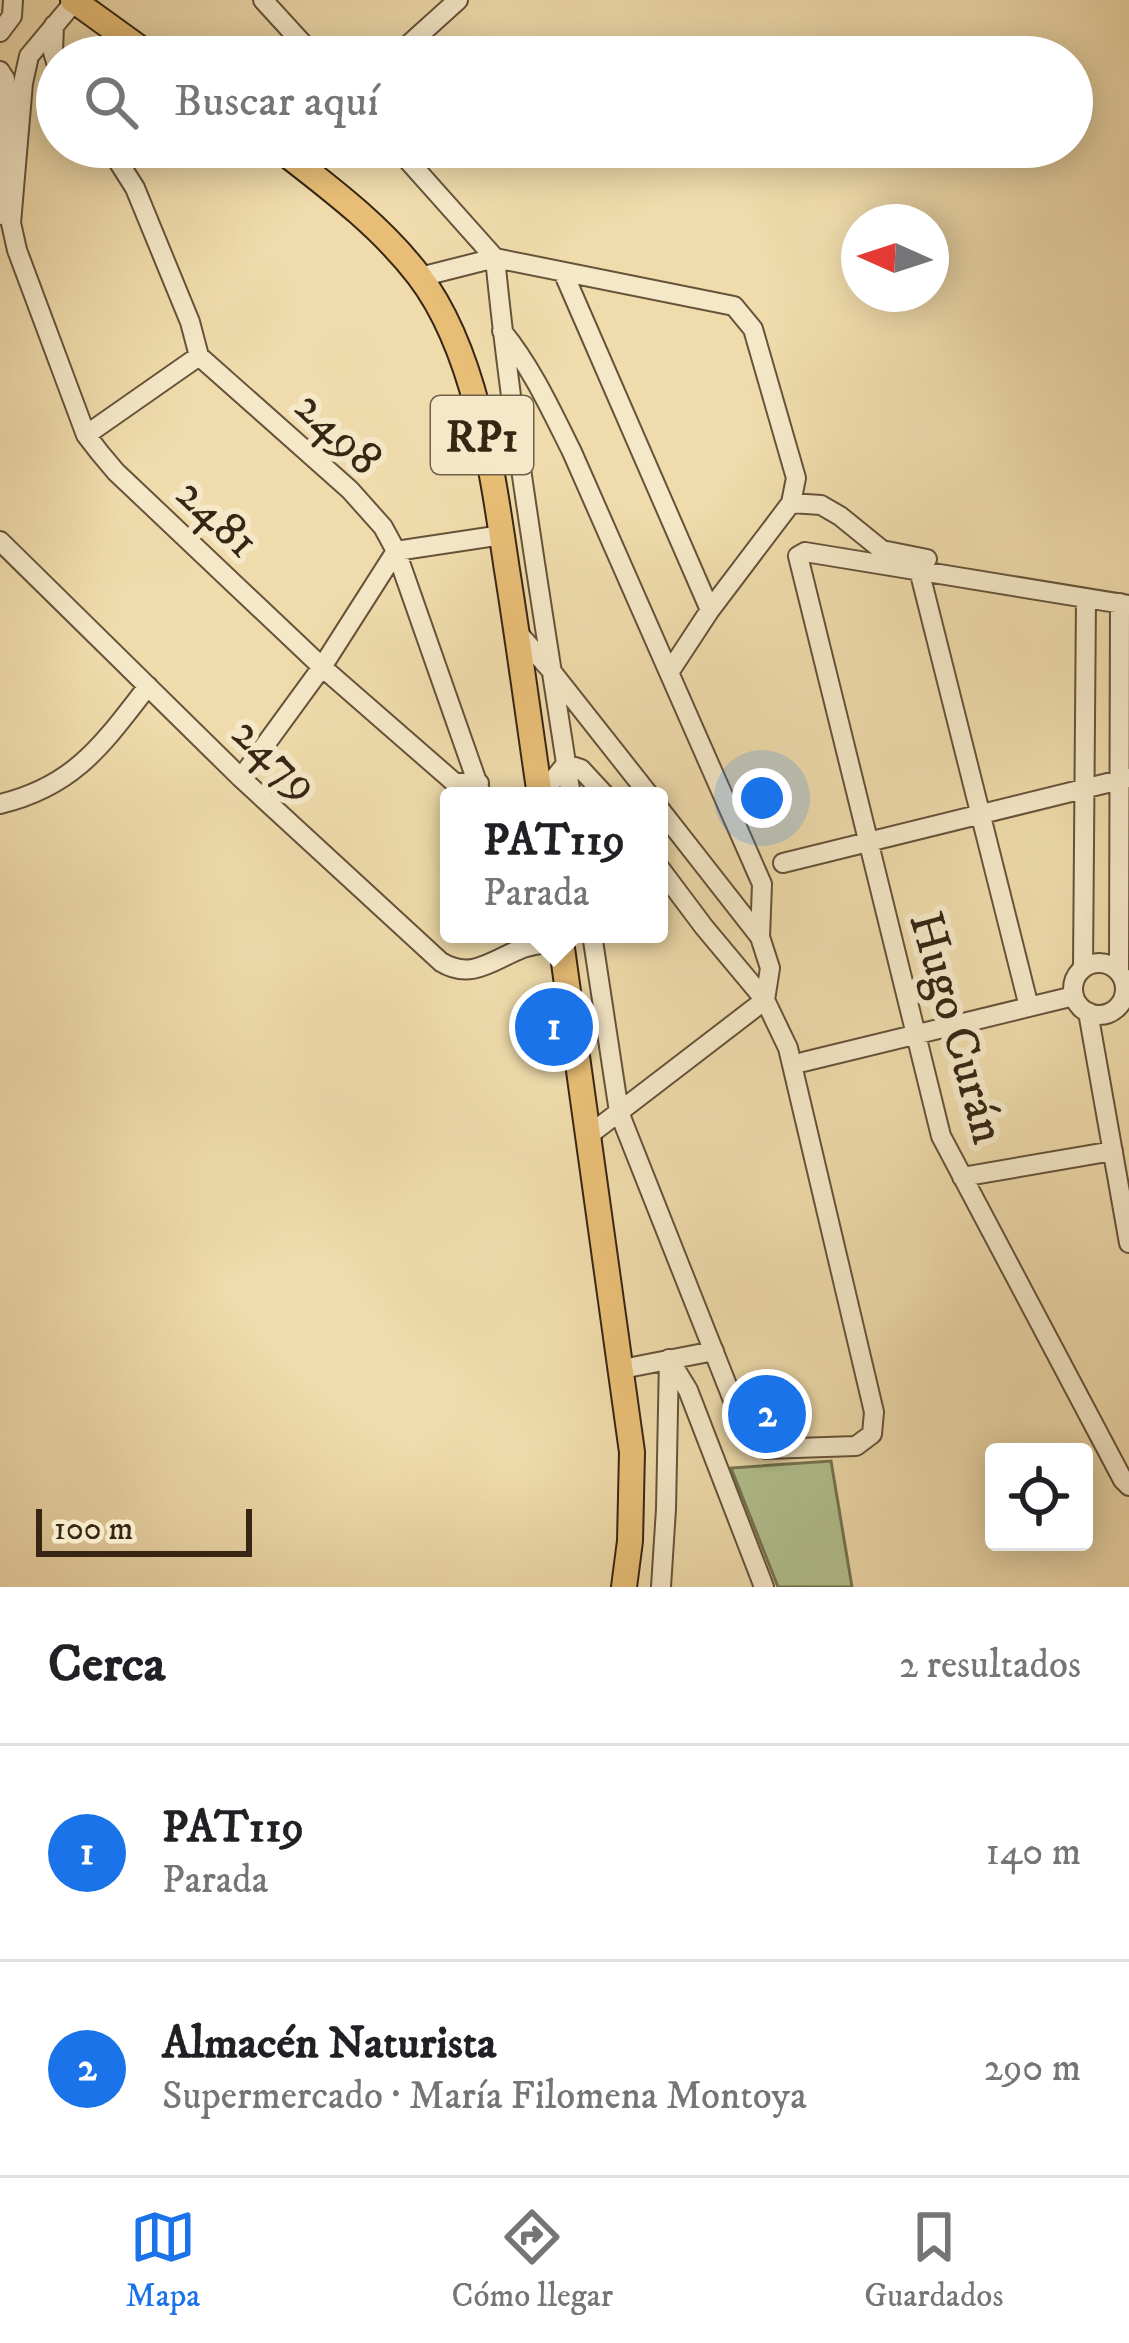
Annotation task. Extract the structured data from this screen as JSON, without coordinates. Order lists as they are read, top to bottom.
{
  "streets": {
    "main road": ["RP1"],
    "street": [
      "2498",
      "2481",
      "2479",
      "Hugo Curán"
    ]
  },
  "scale_bar": "100 m",
  "north": "left",
  "page": {
    "search": "Buscar aquí",
    "popup": ["PAT119", "Parada"],
    "pins": ["1", "2"],
    "scale": "100 m",
    "heading": ["Cerca", "2 resultados"],
    "list": [
      {
        "mark": "1",
        "name": "PAT119",
        "note": "Parada",
        "value": "140 m"
      },
      {
        "mark": "2",
        "name": "Almacén Naturista",
        "note": "Supermercado · María Filomena Montoya",
        "value": "290 m"
      }
    ],
    "nav": ["Mapa", "Cómo llegar", "Guardados"]
  }
}
